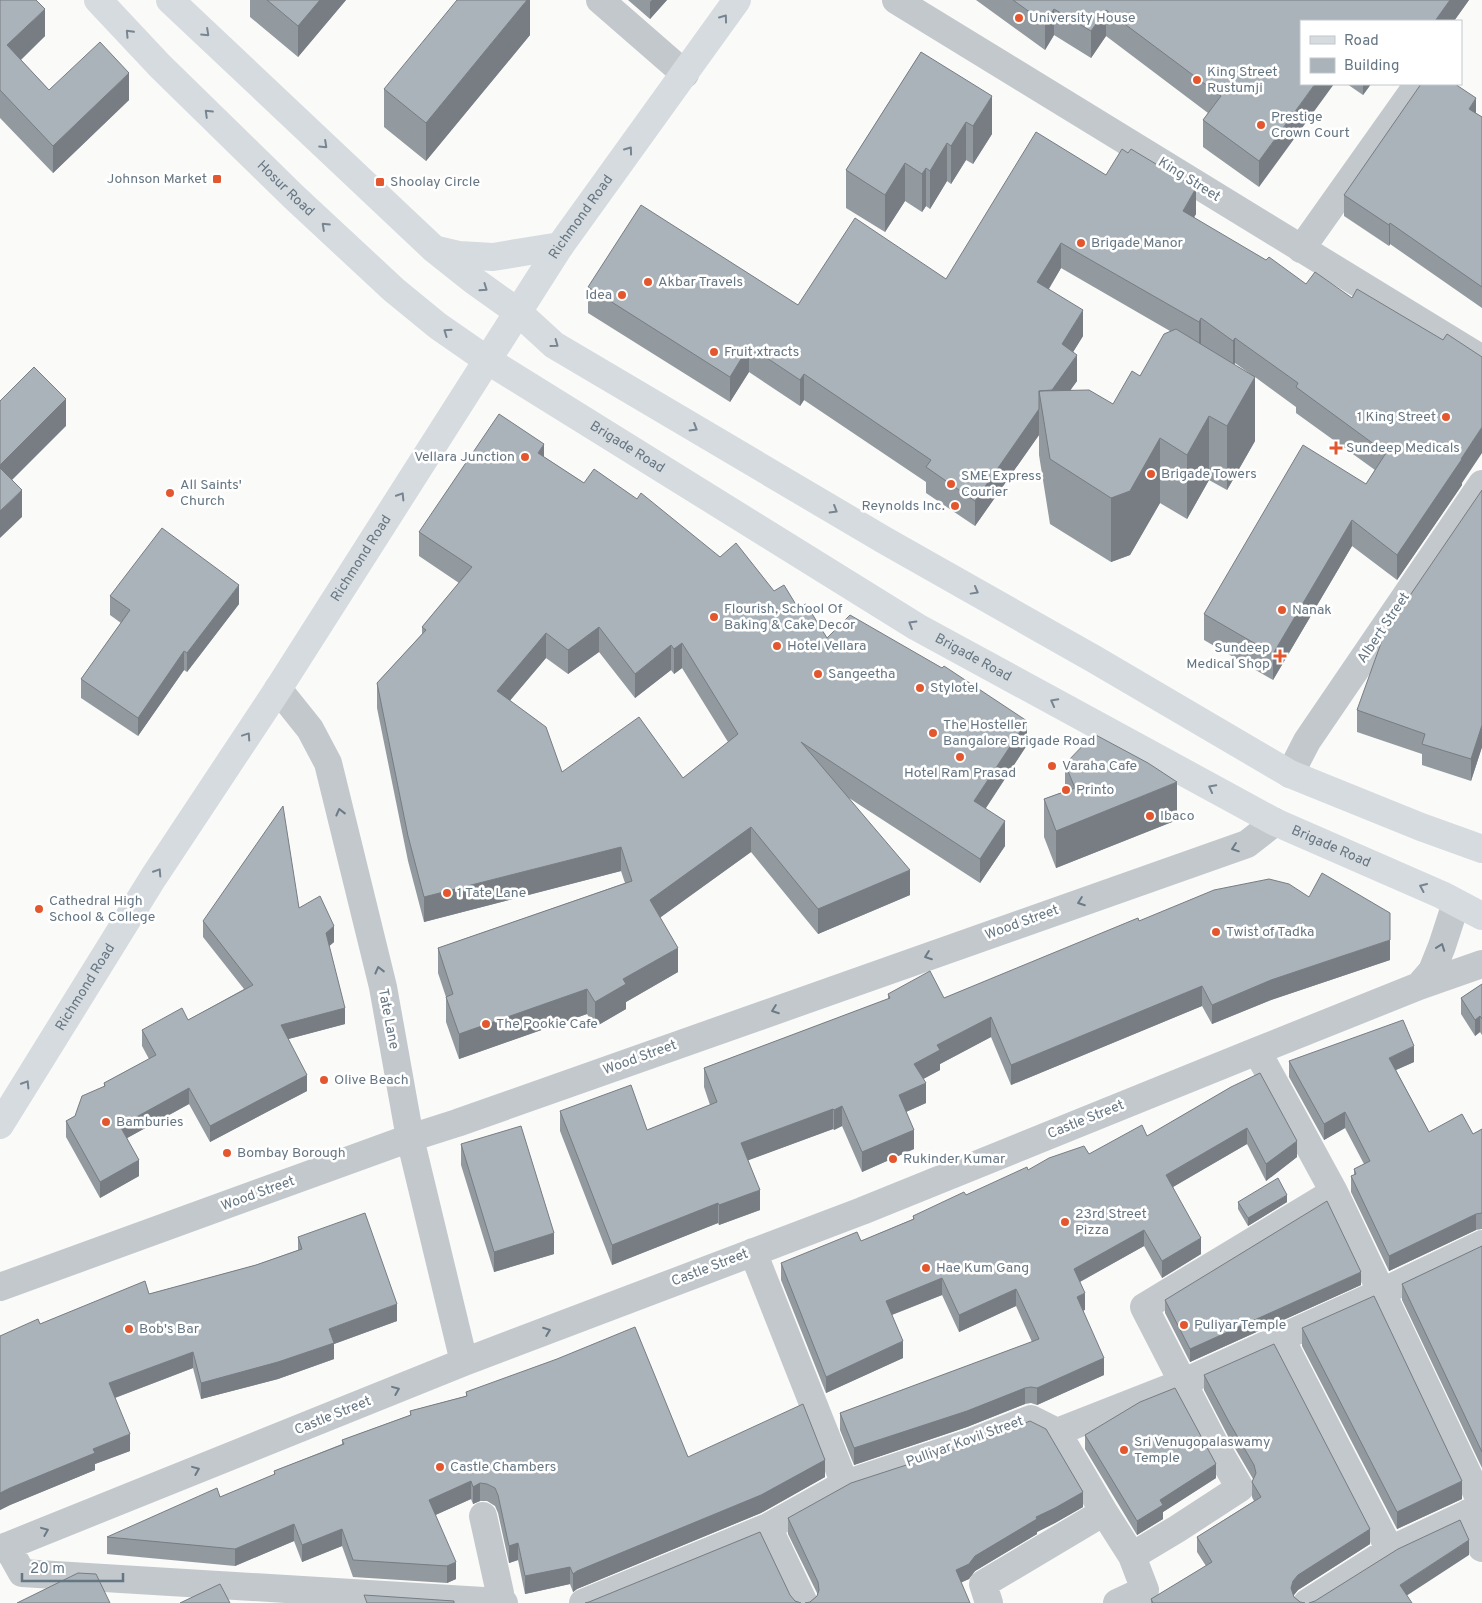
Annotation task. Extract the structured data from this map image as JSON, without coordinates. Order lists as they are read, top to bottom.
{
  "streets": {
    "main road": ["Hosur Road", "Richmond Road", "Brigade Road"],
    "street": [
      "King Street",
      "Albert Street",
      "Wood Street",
      "Tate Lane",
      "Castle Street",
      "Pulliyar Kovil Street"
    ]
  },
  "crossings": [
    ["Hosur Road", "Richmond Road"],
    ["Hosur Road", "Brigade Road"],
    ["Richmond Road", "Brigade Road"],
    ["Richmond Road", "Tate Lane"],
    ["Brigade Road", "Wood Street"],
    ["Wood Street", "Tate Lane"],
    ["Tate Lane", "Castle Street"]
  ],
  "one_way": [
    "Richmond Road",
    "Wood Street",
    "Tate Lane",
    "Castle Street"
  ],
  "places": {
    "other": [
      "University House",
      "King Street Rustumji",
      "Prestige Crown Court",
      "Brigade Manor",
      "Akbar Travels",
      "Idea",
      "Fruit xtracts",
      "1 King Street",
      "Vellara Junction",
      "Brigade Towers",
      "SME Express Courier",
      "All Saints' Church",
      "Reynolds Inc.",
      "Nanak",
      "Flourish, School Of Baking & Cake Decor",
      "Hotel Vellara",
      "Sangeetha",
      "Stylotel",
      "The Hosteller Bangalore Brigade Road",
      "Hotel Ram Prasad",
      "Varaha Cafe",
      "Printo",
      "Ibaco",
      "1 Tate Lane",
      "Cathedral High School & College",
      "Twist of Tadka",
      "The Pookie Cafe",
      "Olive Beach",
      "Bamburies",
      "Bombay Borough",
      "Rukinder Kumar",
      "23rd Street Pizza",
      "Hae Kum Gang",
      "Puliyar Temple",
      "Bob's Bar",
      "Sri Venugopalaswamy Temple",
      "Castle Chambers"
    ],
    "transit": ["Johnson Market", "Shoolay Circle"],
    "health": ["Sundeep Medicals", "Sundeep Medical Shop"]
  },
  "legend": ["Road", "Building"],
  "scale_bar": "20 m"
}
